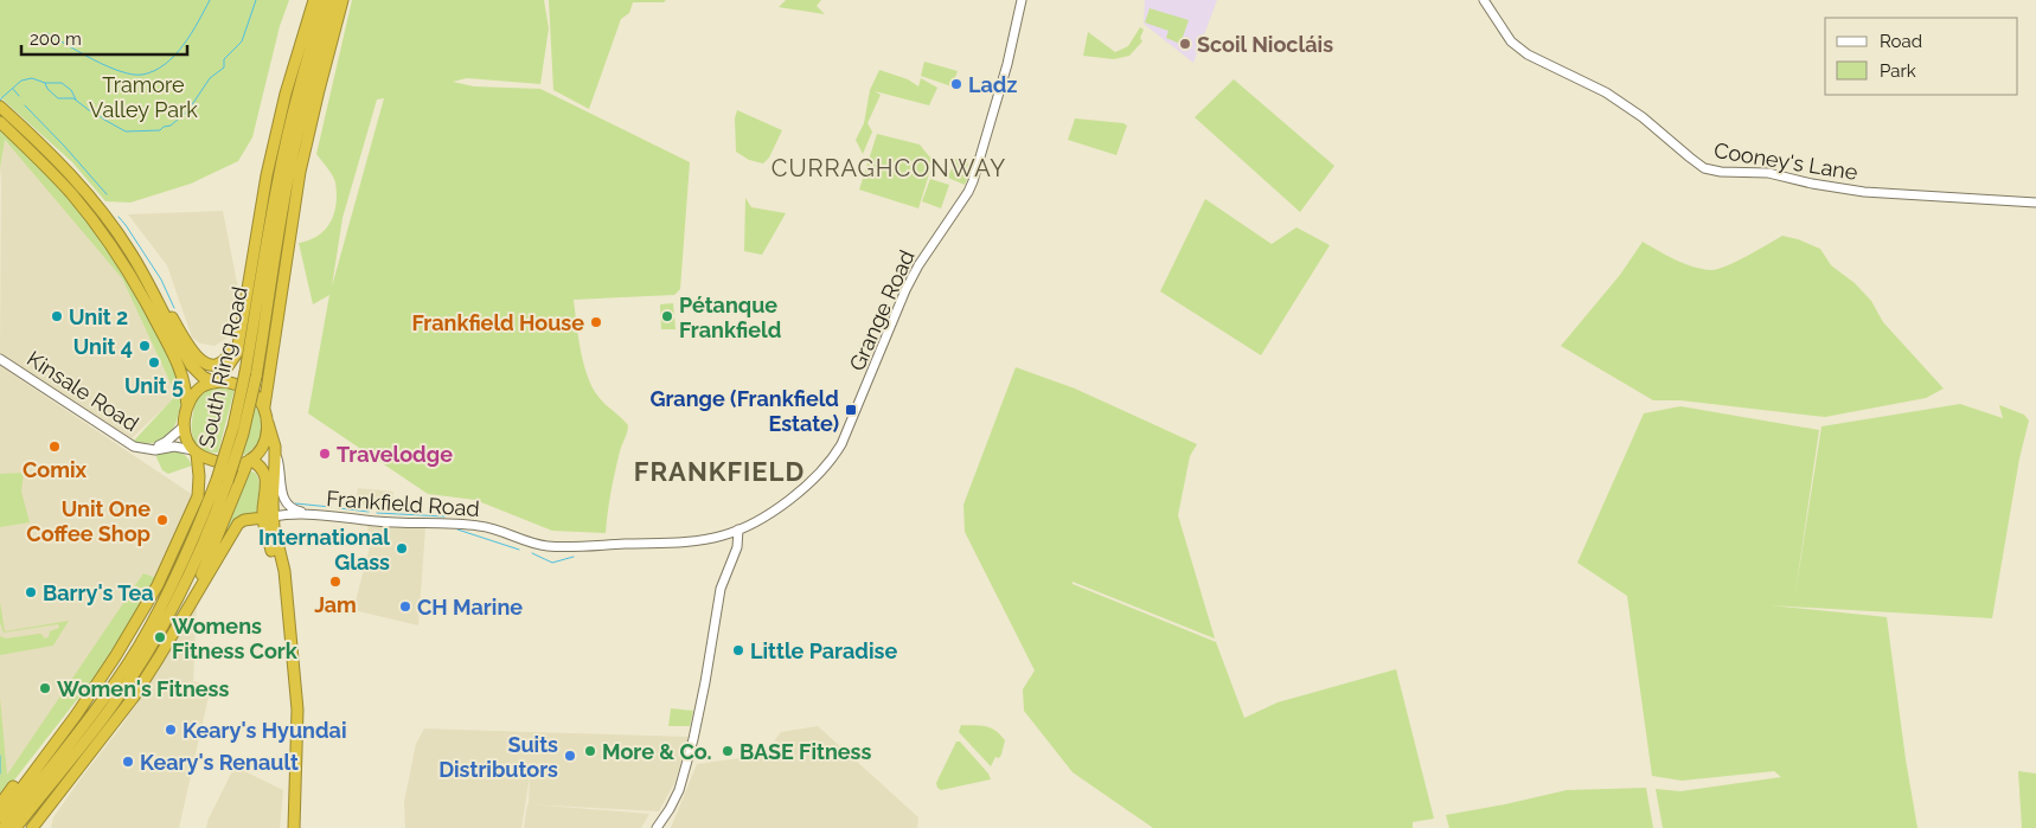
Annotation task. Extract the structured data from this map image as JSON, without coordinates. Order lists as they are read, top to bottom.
{
  "streets": {
    "highway": ["South Ring Road"],
    "street": [
      "Cooney's Lane",
      "Grange Road",
      "Kinsale Road",
      "Frankfield Road"
    ]
  },
  "crossings": [
    ["Grange Road", "Frankfield Road"]
  ],
  "districts": ["CURRAGHCONWAY", "FRANKFIELD"],
  "parks": ["Tramore Valley Park"],
  "places": {
    "other": [
      "Scoil Niocláis",
      "Ladz",
      "Unit 2",
      "Pétanque Frankfield",
      "Frankfield House",
      "Unit 4",
      "Unit 5",
      "Comix",
      "Travelodge",
      "Unit One Coffee Shop",
      "International Glass",
      "Jam",
      "Barry's Tea",
      "CH Marine",
      "Womens Fitness Cork",
      "Little Paradise",
      "Women's Fitness",
      "Keary's Hyundai",
      "More & Co.",
      "BASE Fitness",
      "Suits Distributors",
      "Keary's Renault"
    ],
    "transit": ["Grange (Frankfield Estate)"]
  },
  "legend": ["Road", "Park"],
  "scale_bar": "200 m"
}
